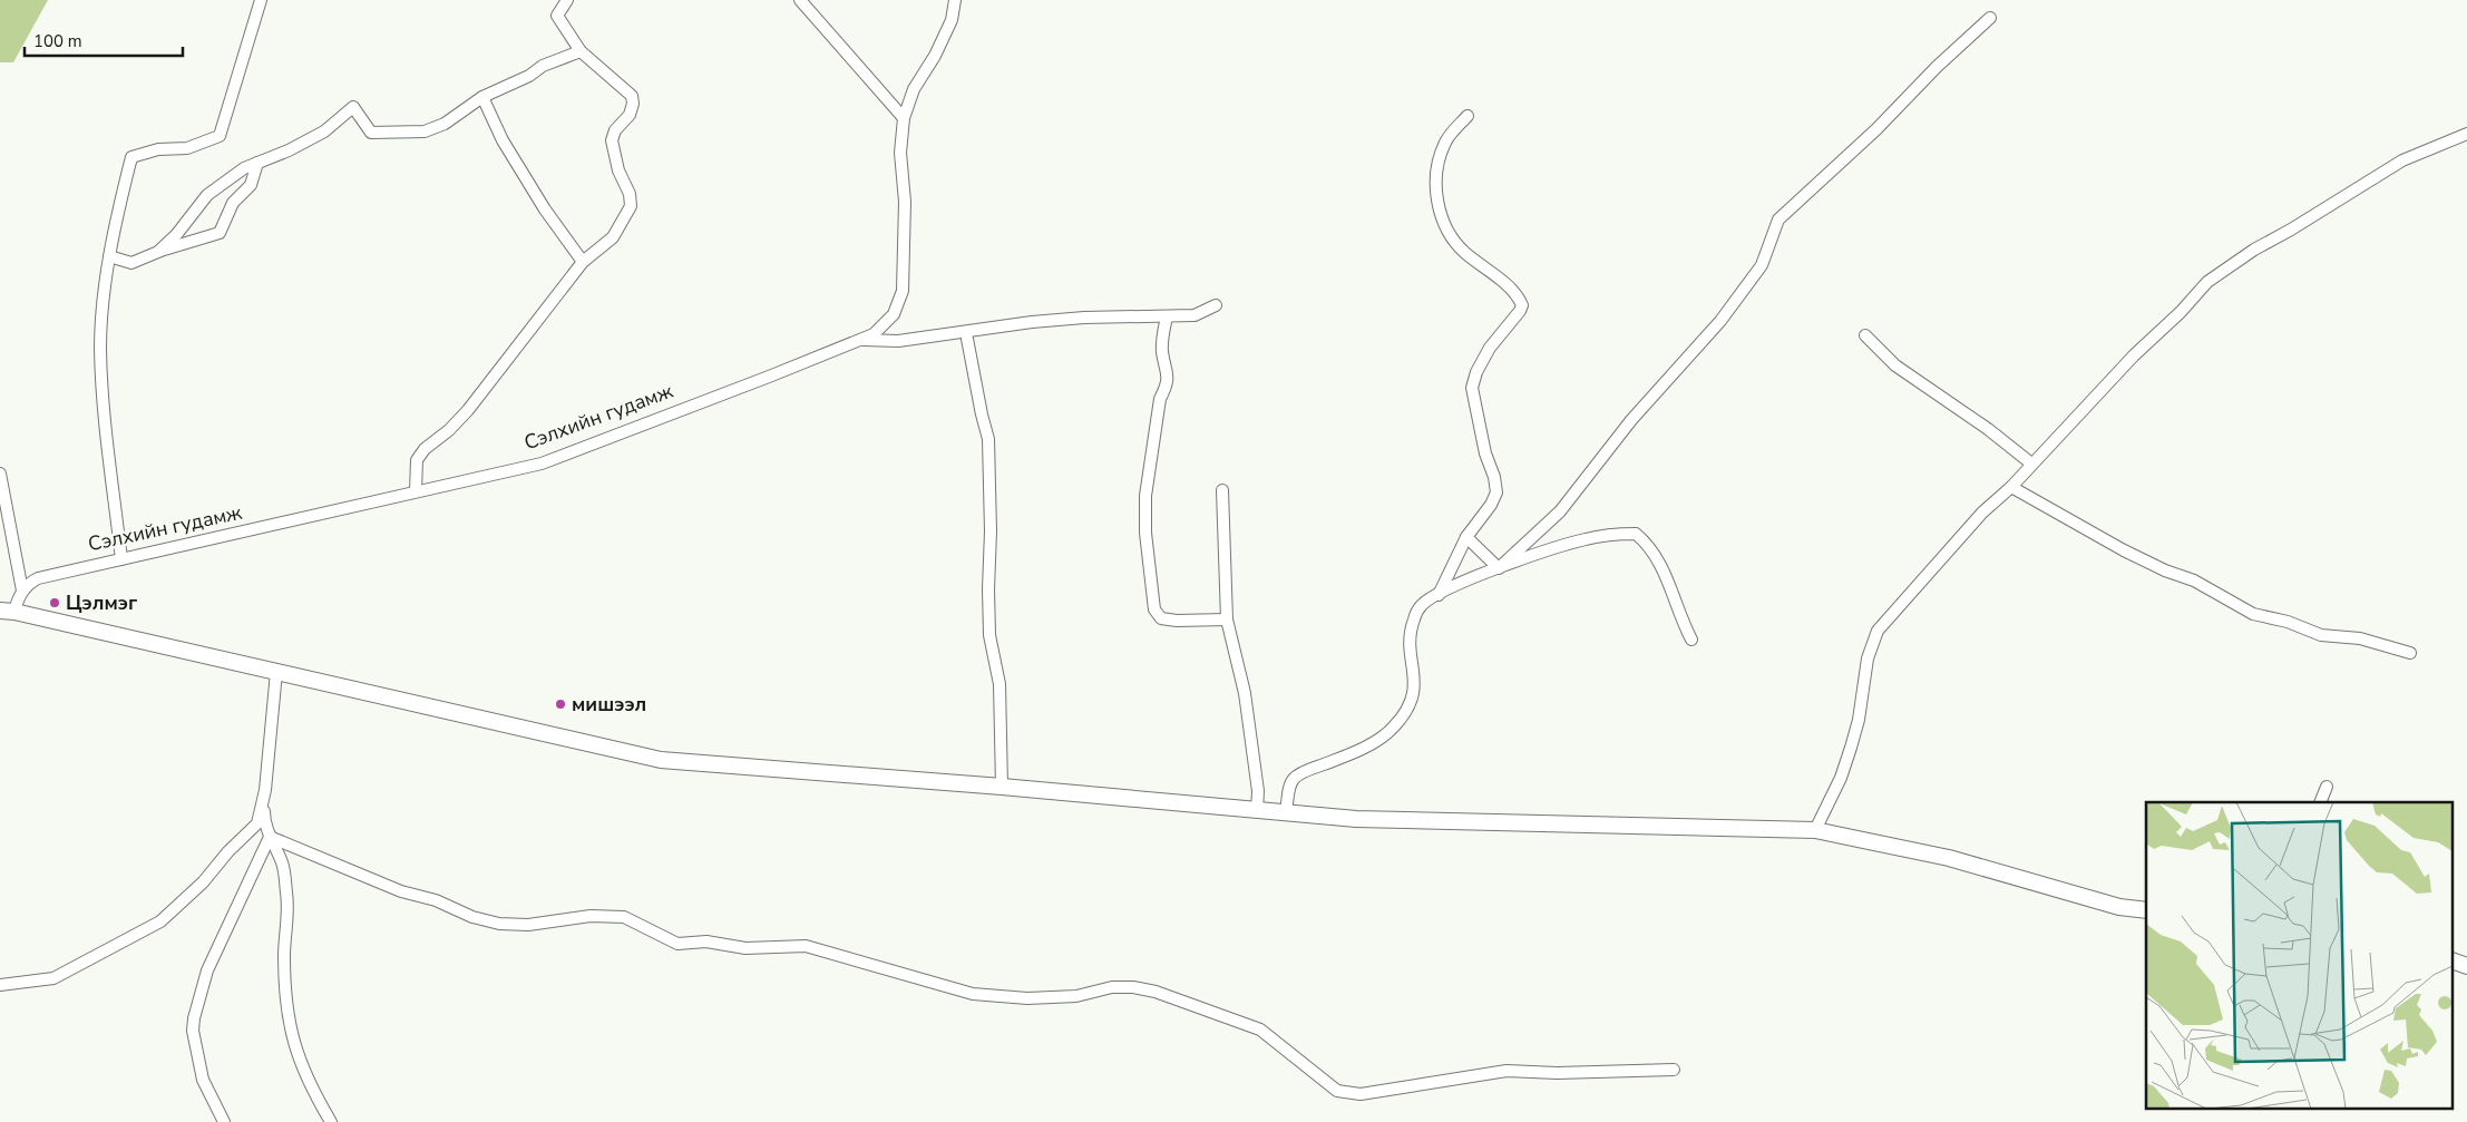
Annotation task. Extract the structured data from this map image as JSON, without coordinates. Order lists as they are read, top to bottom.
{
  "streets": {
    "street": ["Сэлхийн гудамж"]
  },
  "places": ["Цэлмэг", "мишээл"],
  "scale_bar": "100 m"
}
